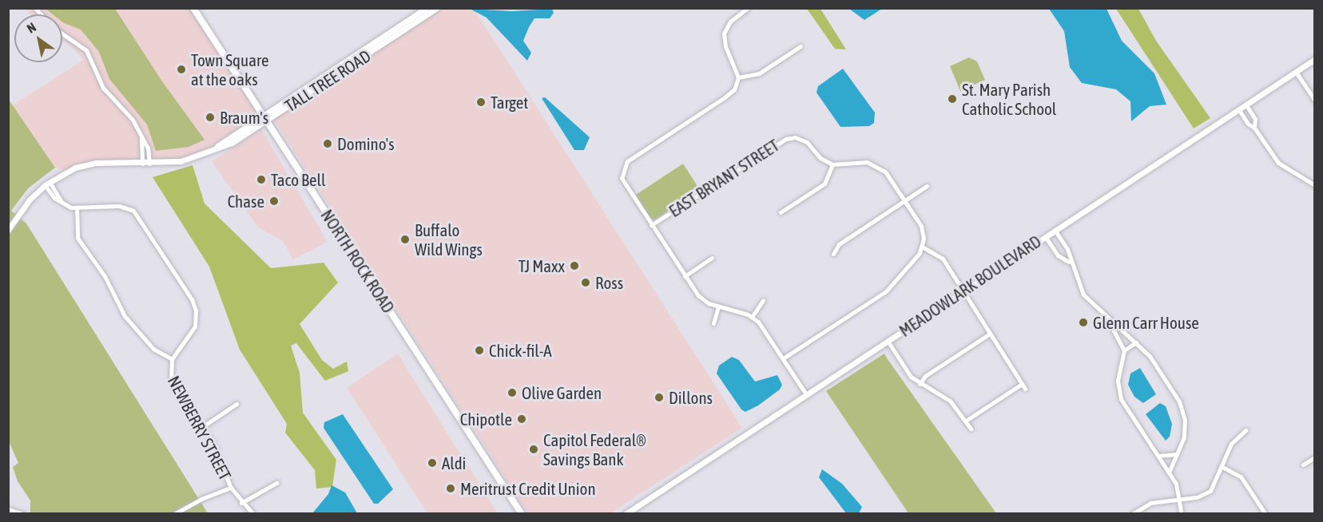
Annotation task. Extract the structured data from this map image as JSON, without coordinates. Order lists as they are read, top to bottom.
{
  "streets": {
    "main road": ["NORTH ROCK ROAD"],
    "street": [
      "TALL TREE ROAD",
      "EAST BRYANT STREET",
      "MEADOWLARK BOULEVARD",
      "NEWBERRY STREET"
    ]
  },
  "crossings": [
    ["TALL TREE ROAD", "NORTH ROCK ROAD"],
    ["TALL TREE ROAD", "NEWBERRY STREET"]
  ],
  "places": [
    "Town Square at the oaks",
    "St. Mary Parish Catholic School",
    "Target",
    "Braum's",
    "Domino's",
    "Taco Bell",
    "Chase",
    "Buffalo Wild Wings",
    "TJ Maxx",
    "Ross",
    "Glenn Carr House",
    "Chick-fil-A",
    "Olive Garden",
    "Dillons",
    "Chipotle",
    "Capitol Federal® Savings Bank",
    "Aldi",
    "Meritrust Credit Union"
  ],
  "north": "top left"
}
